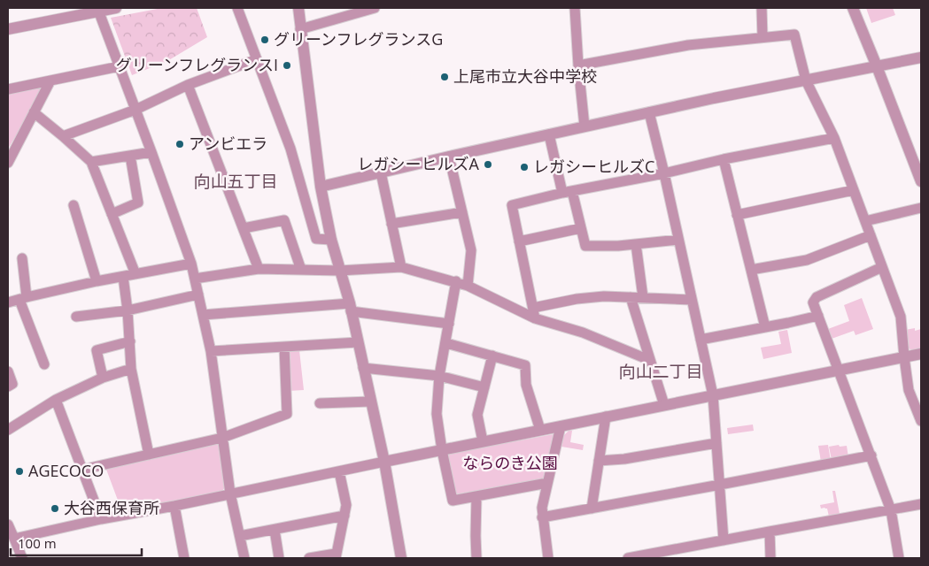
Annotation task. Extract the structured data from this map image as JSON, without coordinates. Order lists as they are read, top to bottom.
{
  "districts": ["向山五丁目", "向山二丁目"],
  "parks": ["ならのき公園"],
  "places": [
    "グリーンフレグランスG",
    "グリーンフレグランスI",
    "上尾市立大谷中学校",
    "アンビエラ",
    "レガシーヒルズA",
    "レガシーヒルズC",
    "AGECOCO",
    "大谷西保育所"
  ],
  "scale_bar": "100 m"
}
